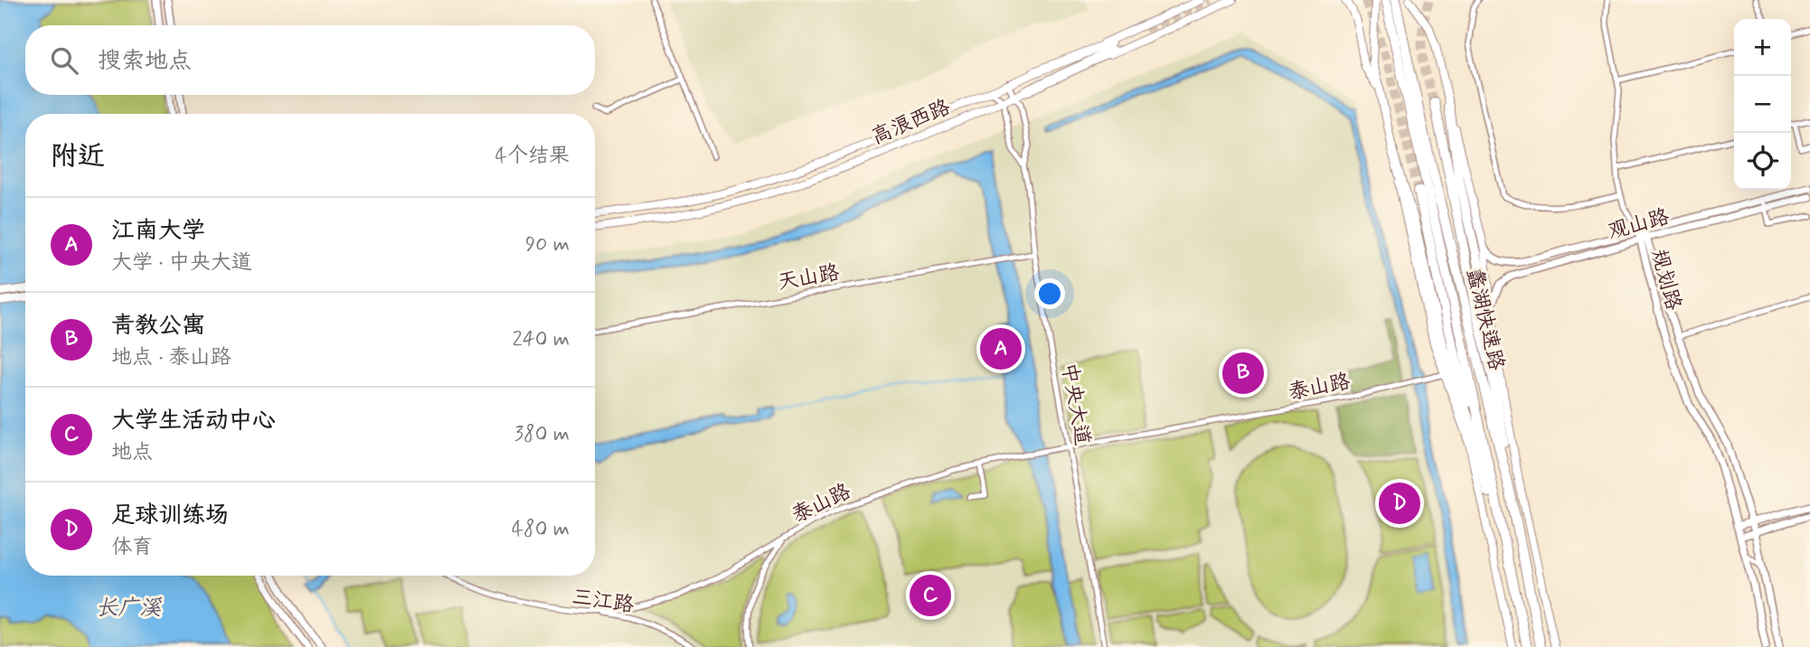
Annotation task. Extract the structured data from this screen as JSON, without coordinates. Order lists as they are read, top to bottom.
{
  "streets": {
    "highway": ["蠡湖快速路"],
    "main road": ["高浪西路"],
    "street": [
      "观山路",
      "天山路",
      "规划路",
      "泰山路",
      "中央大道",
      "三江路"
    ]
  },
  "crossings": [
    ["观山路", "规划路"],
    ["天山路", "中央大道"],
    ["泰山路", "中央大道"],
    ["泰山路", "三江路"]
  ],
  "water": ["长广溪"],
  "page": {
    "map_buttons": ["+", "−"],
    "search": "搜索地点",
    "heading": ["附近", "4个结果"],
    "list": [
      {
        "mark": "A",
        "name": "江南大学",
        "note": "大学 · 中央大道",
        "value": "90 m"
      },
      {
        "mark": "B",
        "name": "青教公寓",
        "note": "地点 · 泰山路",
        "value": "240 m"
      },
      {
        "mark": "C",
        "name": "大学生活动中心",
        "note": "地点",
        "value": "380 m"
      },
      {
        "mark": "D",
        "name": "足球训练场",
        "note": "体育",
        "value": "480 m"
      }
    ],
    "pins": [
      "A",
      "B",
      "D",
      "C"
    ]
  }
}
